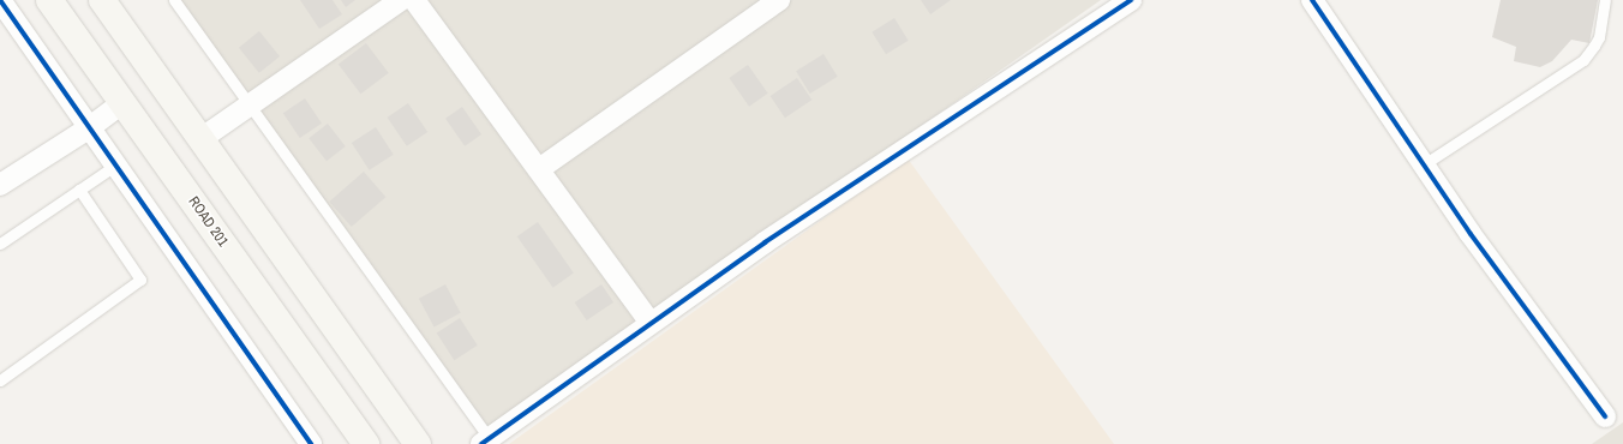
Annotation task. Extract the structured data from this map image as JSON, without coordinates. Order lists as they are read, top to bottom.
{
  "streets": {
    "main road": ["ROAD 201"]
  }
}
